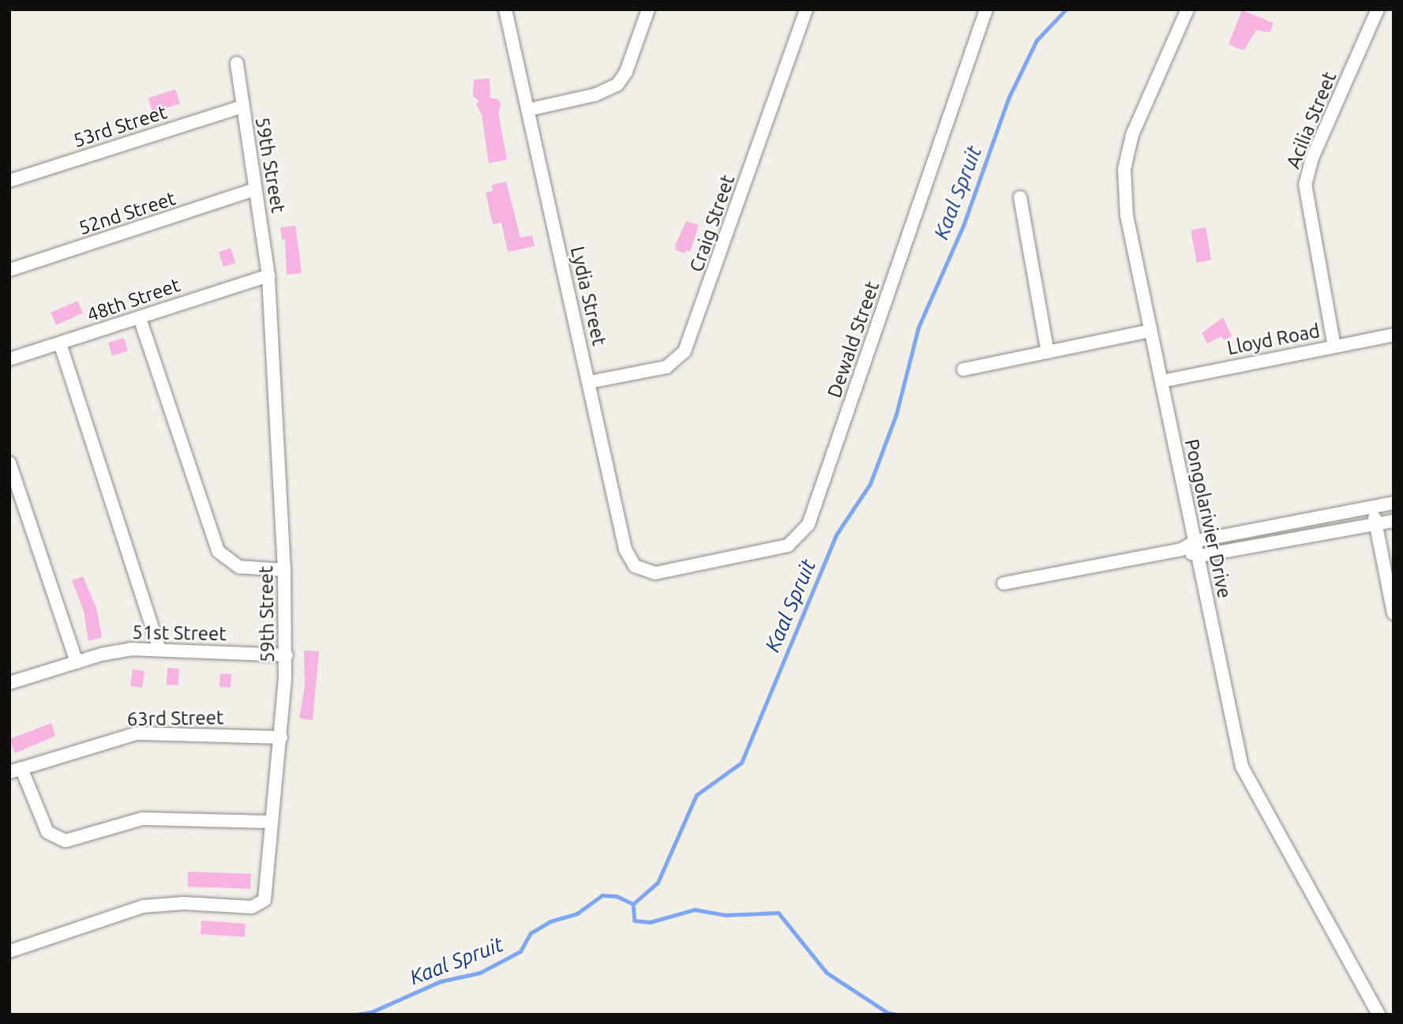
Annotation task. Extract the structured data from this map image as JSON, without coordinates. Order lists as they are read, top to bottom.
{
  "streets": {
    "street": [
      "Acilia Street",
      "53rd Street",
      "59th Street",
      "52nd Street",
      "Craig Street",
      "Lydia Street",
      "48th Street",
      "Dewald Street",
      "Lloyd Road",
      "Pongolarivier Drive",
      "51st Street",
      "63rd Street"
    ]
  },
  "crossings": [
    ["Acilia Street", "Lloyd Road"],
    ["53rd Street", "59th Street"],
    ["59th Street", "52nd Street"],
    ["59th Street", "48th Street"],
    ["59th Street", "51st Street"],
    ["59th Street", "63rd Street"],
    ["Craig Street", "Lydia Street"],
    ["Lydia Street", "Dewald Street"],
    ["Lloyd Road", "Pongolarivier Drive"]
  ],
  "water": ["Kaal Spruit"]
}
